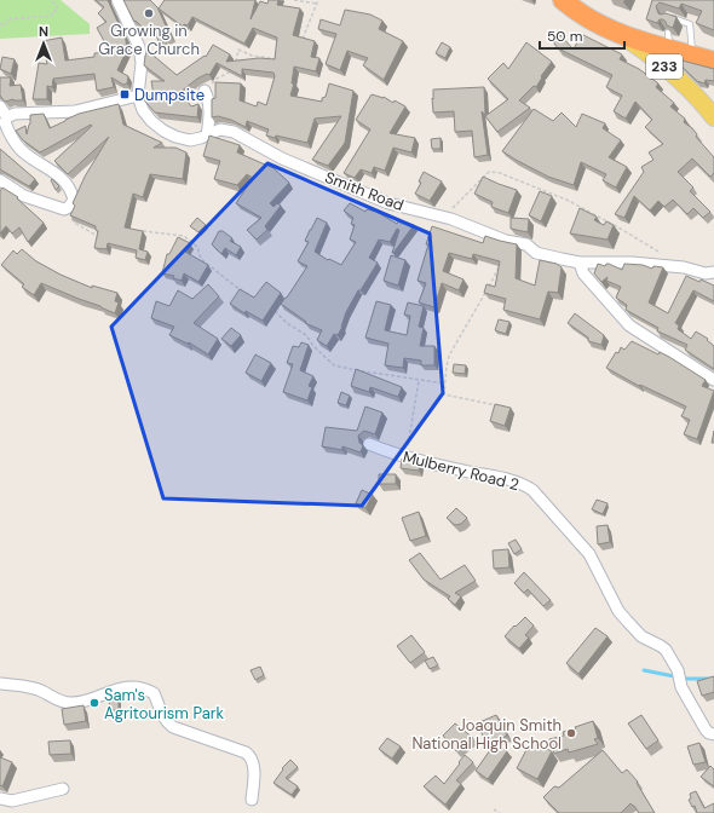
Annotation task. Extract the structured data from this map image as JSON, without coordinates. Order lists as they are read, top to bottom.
{
  "streets": {
    "main road": ["233"],
    "street": ["Smith Road", "Mulberry Road 2"]
  },
  "places": {
    "other": ["Growing in Grace Church", "Sam's Agritourism Park", "Joaquin Smith National High School"],
    "transit": ["Dumpsite"]
  },
  "scale_bar": "50 m",
  "north": "top"
}
